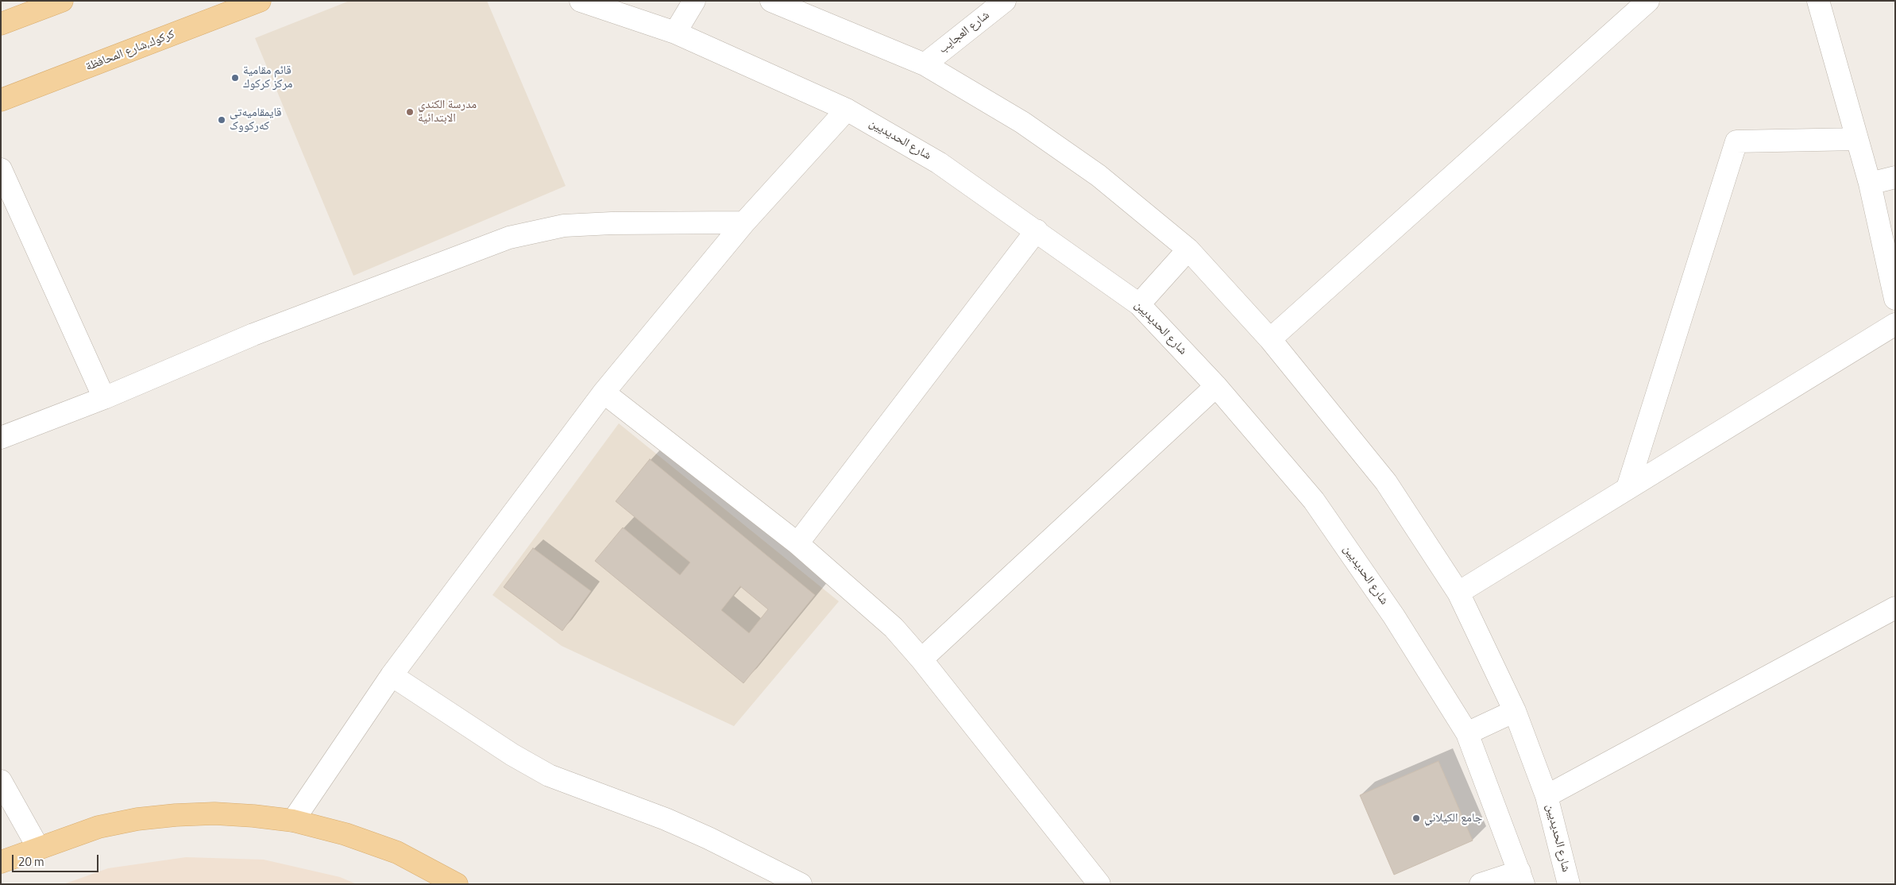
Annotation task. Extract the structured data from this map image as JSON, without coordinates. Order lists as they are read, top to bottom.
{
  "streets": {
    "main road": ["كركوك,شارع المحافظة"],
    "street": ["شارع العجايب", "شارع الحديديين"]
  },
  "crossings": [
    ["شارع العجايب", "شارع الحديديين"]
  ],
  "places": [
    "قائم مقامية مركز كركوك",
    "مدرسة الكندي الابتدائية",
    "قایمقامیەتی کەرکووک",
    "جامع الكيلاني"
  ],
  "scale_bar": "20 m"
}
